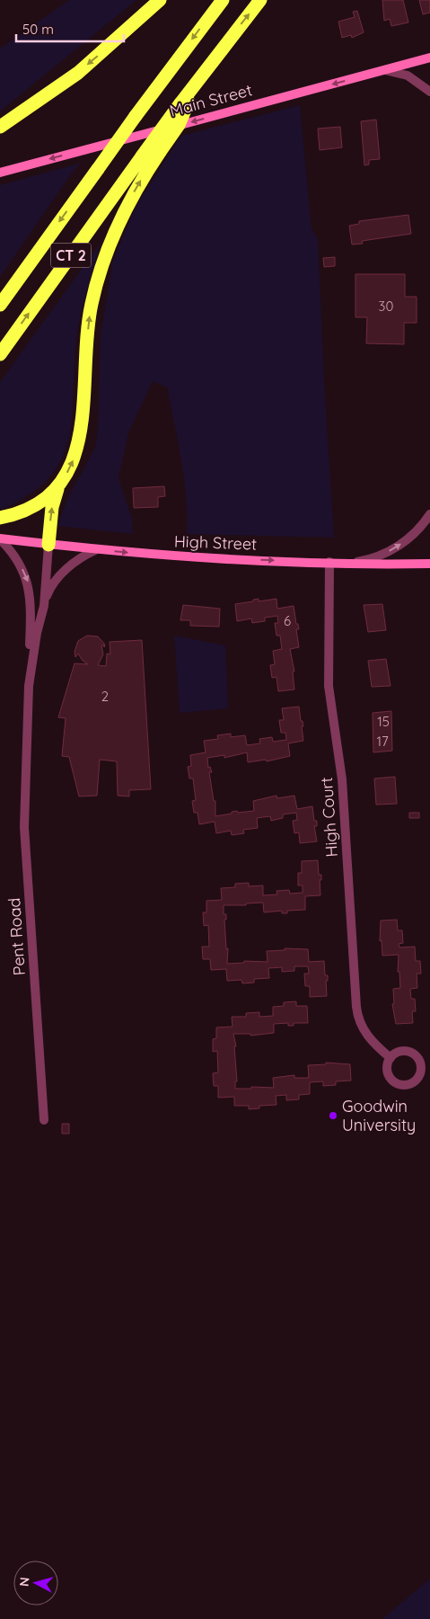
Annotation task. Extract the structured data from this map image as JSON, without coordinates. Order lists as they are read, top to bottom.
{
  "streets": {
    "highway": ["CT 2"],
    "main road": ["Main Street", "High Street"],
    "street": ["High Court", "Pent Road"]
  },
  "crossings": [
    ["High Street", "High Court"],
    ["High Street", "Pent Road"]
  ],
  "one_way": ["Main Street", "High Street"],
  "places": ["Goodwin University"],
  "house_numbers": [
    "30",
    "6",
    "2",
    "15",
    "17"
  ],
  "scale_bar": "50 m",
  "north": "left"
}
